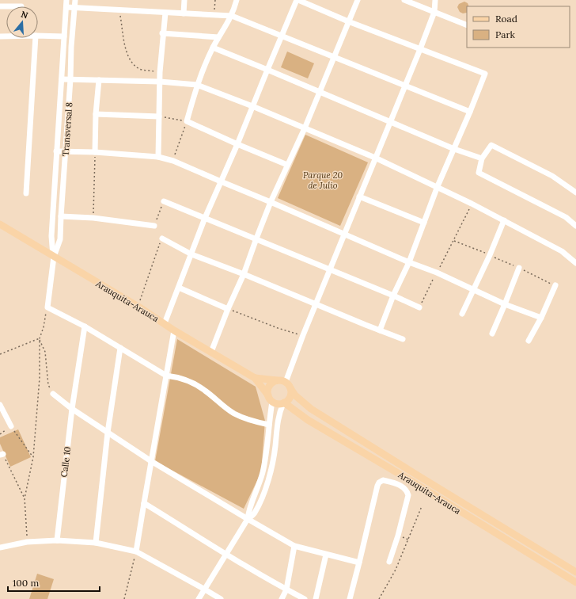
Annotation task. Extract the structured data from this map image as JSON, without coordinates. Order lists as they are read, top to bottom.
{
  "streets": {
    "main road": ["Arauquita-Arauca"],
    "street": ["Transversal 8", "Calle 10"]
  },
  "crossings": [
    ["Transversal 8", "Arauquita-Arauca"]
  ],
  "parks": ["Parque 20 de Julio"],
  "legend": ["Road", "Park"],
  "scale_bar": "100 m",
  "north": "top"
}
